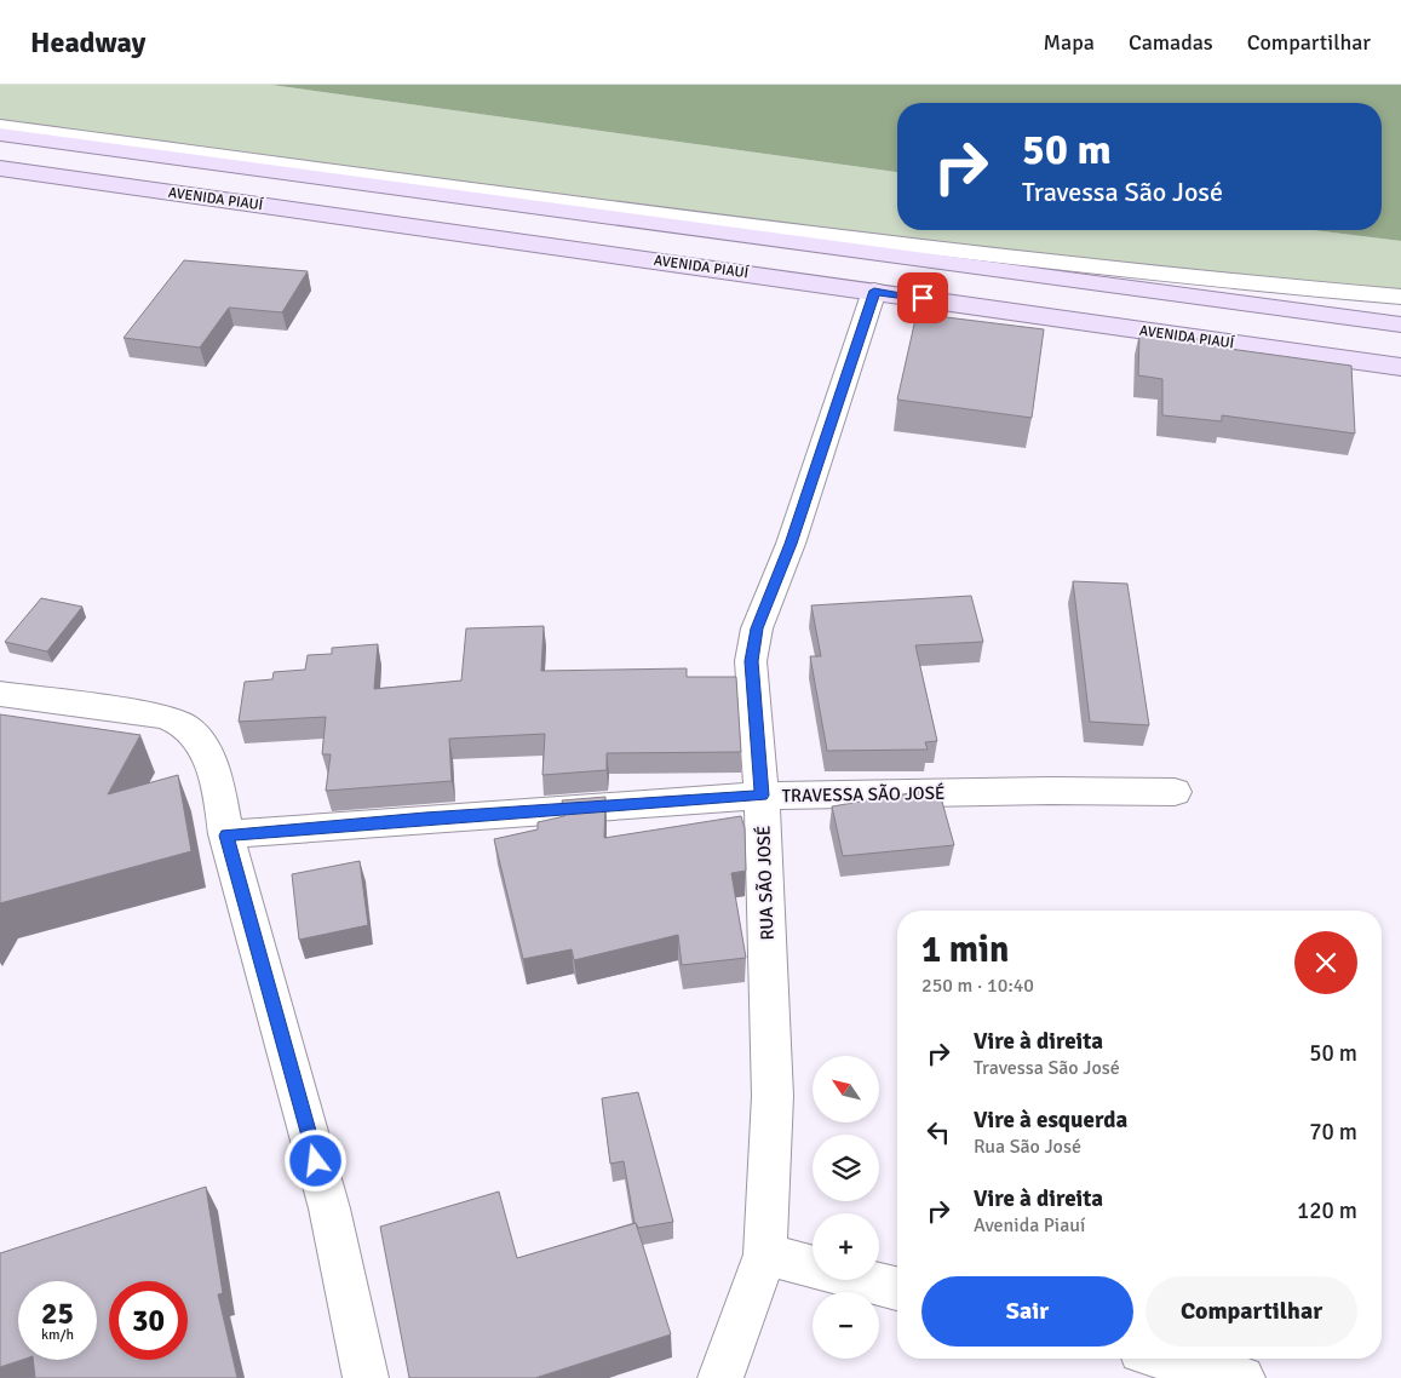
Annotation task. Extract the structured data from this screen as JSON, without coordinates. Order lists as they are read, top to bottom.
{
  "streets": {
    "main road": ["AVENIDA PIAUÍ"],
    "street": ["TRAVESSA SÃO JOSÉ", "RUA SÃO JOSÉ"]
  },
  "crossings": [
    ["AVENIDA PIAUÍ", "RUA SÃO JOSÉ"],
    ["TRAVESSA SÃO JOSÉ", "RUA SÃO JOSÉ"]
  ],
  "north": "top left",
  "page": {
    "header": "Headway",
    "nav": ["Mapa", "Camadas", "Compartilhar"],
    "turn": ["50 m", "Travessa São José"],
    "heading": ["1 min", "250 m · 10:40"],
    "list": [
      {
        "name": "Vire à direita",
        "note": "Travessa São José",
        "value": "50 m"
      },
      {
        "name": "Vire à esquerda",
        "note": "Rua São José",
        "value": "70 m"
      },
      {
        "name": "Vire à direita",
        "note": "Avenida Piauí",
        "value": "120 m"
      }
    ],
    "map_buttons": ["+", "−"],
    "buttons": ["Sair", "Compartilhar"],
    "speed": "25 km/h",
    "limit": "30"
  }
}
